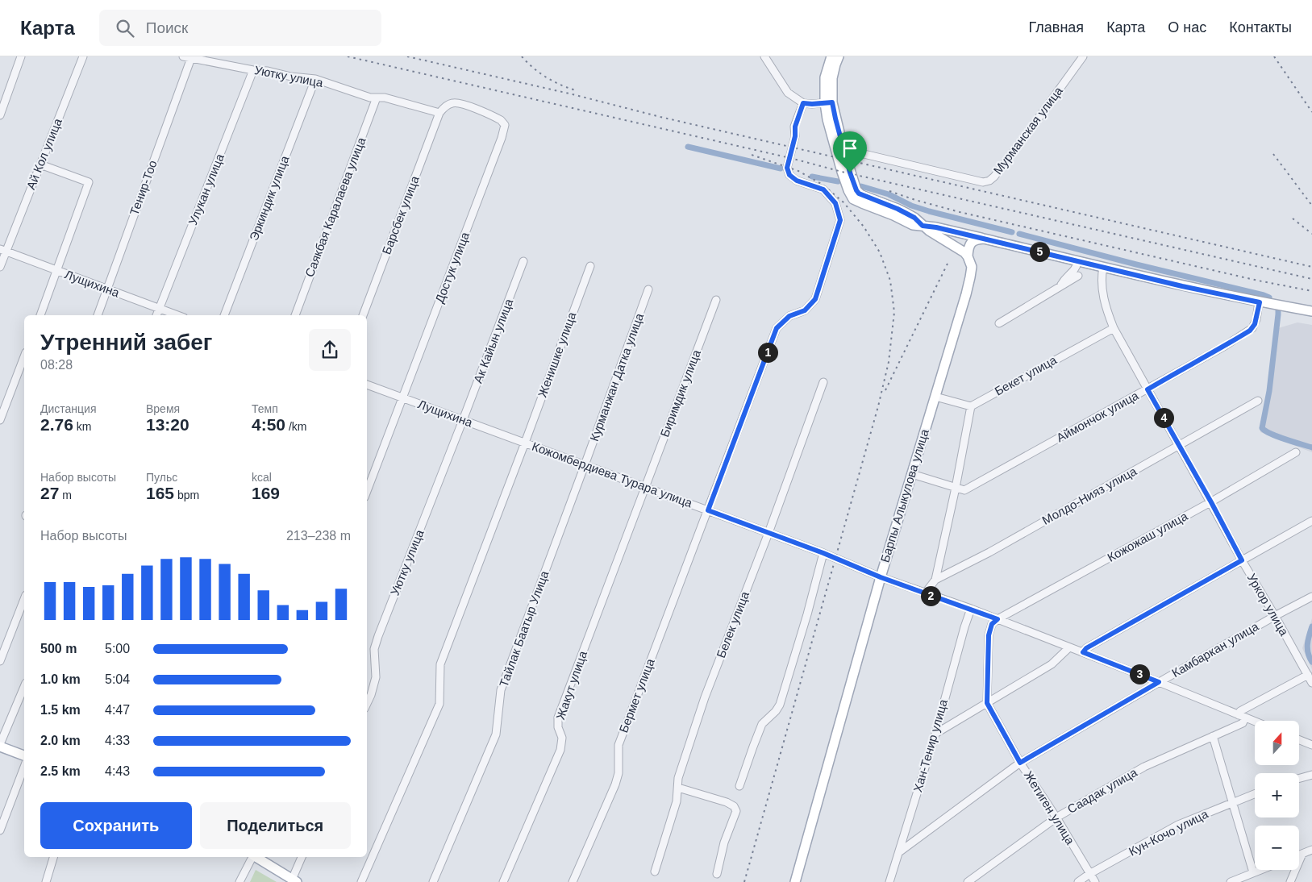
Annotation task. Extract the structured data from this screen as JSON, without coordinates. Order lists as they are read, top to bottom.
{
  "streets": {
    "main road": ["Барпы Алыкулова улица"],
    "street": [
      "Уютку улица",
      "Мурманская улица",
      "Ай Кол улица",
      "Тенир-Тоо",
      "Улукан улица",
      "Эркиндик улица",
      "Саякбая Каралаева улица",
      "Барсбек улица",
      "Достук улица",
      "Лущихина",
      "Ак Кайын улица",
      "Женишке улица",
      "Бекет улица",
      "Курманжан Датка улица",
      "Биримдик улица",
      "Аймончок улица",
      "Кожомбердиева Турара улица",
      "Молдо-Нияз улица",
      "Кожожаш улица",
      "Уркор улица",
      "Белек улица",
      "Тайлак Баатыр Улица",
      "Камбаркан улица",
      "Жакут улица",
      "Бермет улица",
      "Хан-Тенир улица",
      "Саадак улица",
      "Жетиген улица",
      "Кун-Кочо улица"
    ]
  },
  "crossings": [
    ["Уютку улица", "Тенир-Тоо"],
    ["Уютку улица", "Улукан улица"],
    ["Уютку улица", "Эркиндик улица"],
    ["Уютку улица", "Саякбая Каралаева улица"],
    ["Уютку улица", "Барсбек улица"],
    ["Уютку улица", "Достук улица"],
    ["Уютку улица", "Лущихина"],
    ["Уютку улица", "Ак Кайын улица"],
    ["Ай Кол улица", "Лущихина"],
    ["Тенир-Тоо", "Лущихина"],
    ["Улукан улица", "Лущихина"],
    ["Барсбек улица", "Достук улица"],
    ["Достук улица", "Лущихина"],
    ["Лущихина", "Ак Кайын улица"],
    ["Лущихина", "Женишке улица"],
    ["Лущихина", "Кожомбердиева Турара улица"],
    ["Женишке улица", "Кожомбердиева Турара улица"],
    ["Бекет улица", "Уркор улица"],
    ["Курманжан Датка улица", "Кожомбердиева Турара улица"],
    ["Курманжан Датка улица", "Тайлак Баатыр Улица"],
    ["Биримдик улица", "Кожомбердиева Турара улица"],
    ["Биримдик улица", "Жакут улица"],
    ["Аймончок улица", "Барпы Алыкулова улица"],
    ["Аймончок улица", "Уркор улица"],
    ["Кожомбердиева Турара улица", "Барпы Алыкулова улица"],
    ["Кожомбердиева Турара улица", "Молдо-Нияз улица"],
    ["Кожомбердиева Турара улица", "Кожожаш улица"],
    ["Кожомбердиева Турара улица", "Белек улица"],
    ["Кожомбердиева Турара улица", "Тайлак Баатыр Улица"],
    ["Кожомбердиева Турара улица", "Камбаркан улица"],
    ["Кожомбердиева Турара улица", "Жакут улица"],
    ["Кожомбердиева Турара улица", "Бермет улица"],
    ["Кожомбердиева Турара улица", "Хан-Тенир улица"],
    ["Кожомбердиева Турара улица", "Саадак улица"],
    ["Молдо-Нияз улица", "Уркор улица"],
    ["Кожожаш улица", "Уркор улица"],
    ["Уркор улица", "Камбаркан улица"],
    ["Уркор улица", "Саадак улица"],
    ["Камбаркан улица", "Хан-Тенир улица"],
    ["Камбаркан улица", "Жетиген улица"],
    ["Саадак улица", "Жетиген улица"],
    ["Жетиген улица", "Кун-Кочо улица"]
  ],
  "north": "top",
  "page": {
    "header": "Карта",
    "search": "Поиск",
    "nav": [
      "Главная",
      "Карта",
      "О нас",
      "Контакты"
    ],
    "pins": [
      "5",
      "1",
      "4",
      "2",
      "3"
    ],
    "heading": ["Утренний забег", "08:28"],
    "stats": [
      ["Дистанция", "2.76 km"],
      ["Время", "13:20"],
      ["Темп", "4:50 /km"],
      ["Набор высоты", "27 m"],
      ["Пульс", "165 bpm"],
      ["kcal", "169"]
    ],
    "chart": ["Набор высоты", "213–238 m"],
    "list": [
      {
        "name": "500 m",
        "note": "5:00"
      },
      {
        "name": "1.0 km",
        "note": "5:04"
      },
      {
        "name": "1.5 km",
        "note": "4:47"
      },
      {
        "name": "2.0 km",
        "note": "4:33"
      },
      {
        "name": "2.5 km",
        "note": "4:43"
      }
    ],
    "map_buttons": ["+", "−"],
    "buttons": ["Сохранить", "Поделиться"]
  }
}
